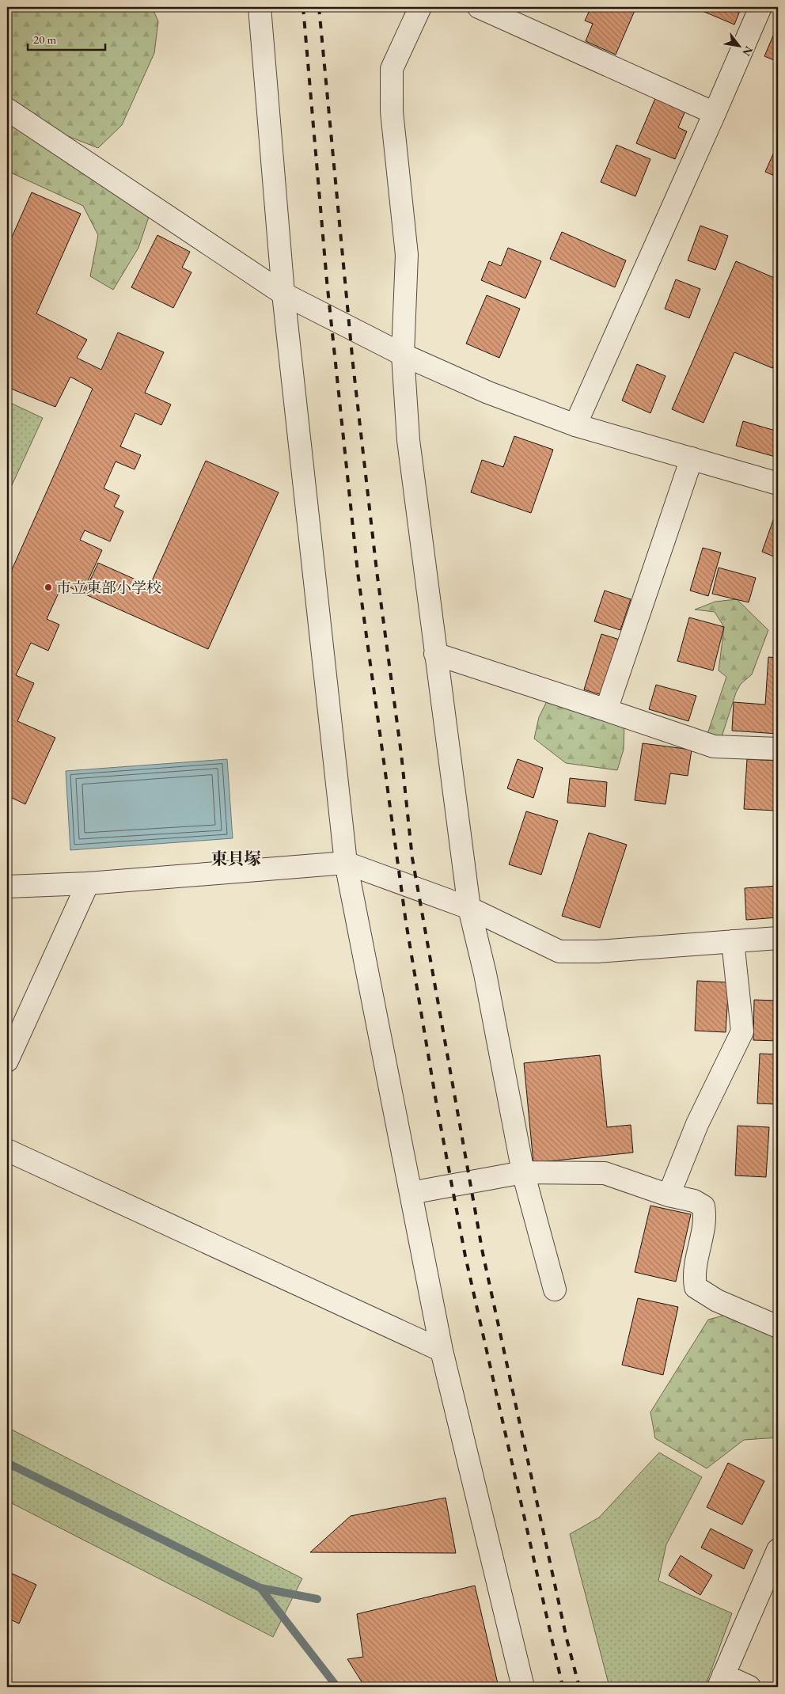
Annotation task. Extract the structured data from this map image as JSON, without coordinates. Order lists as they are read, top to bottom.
{
  "districts": ["東貝塚"],
  "places": ["市立東部小学校"],
  "scale_bar": "20 m",
  "north": "bottom right"
}
